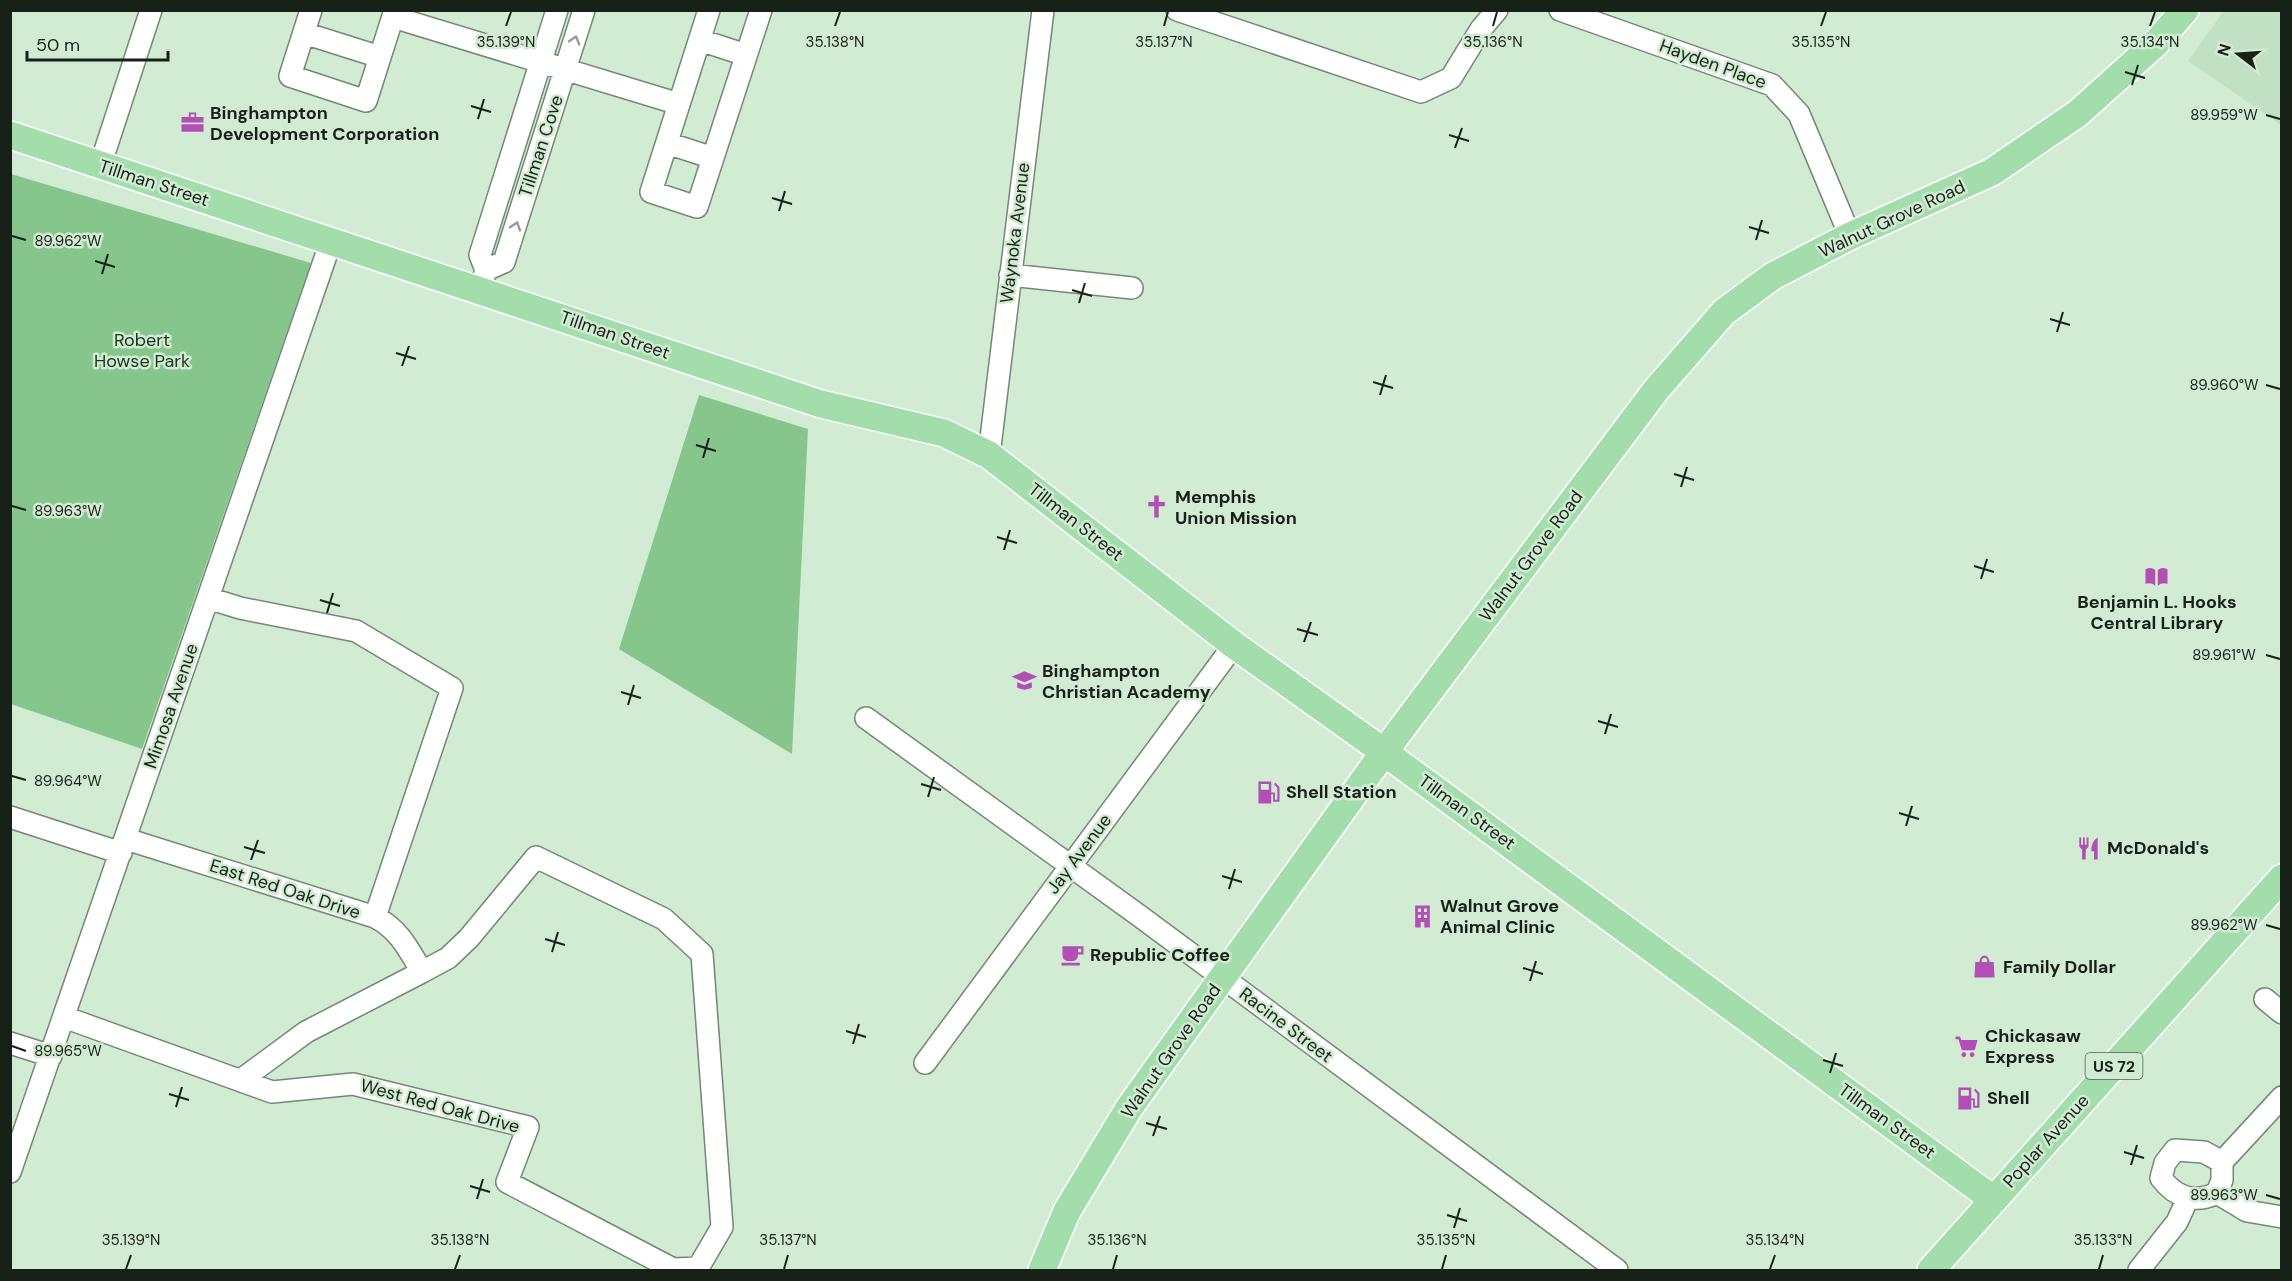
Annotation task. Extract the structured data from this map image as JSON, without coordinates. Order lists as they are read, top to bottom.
{
  "streets": {
    "main road": [
      "Tillman Street",
      "Walnut Grove Road",
      "US 72",
      "Poplar Avenue"
    ],
    "street": [
      "Hayden Place",
      "Tillman Cove",
      "Waynoka Avenue",
      "Mimosa Avenue",
      "Jay Avenue",
      "East Red Oak Drive",
      "Racine Street",
      "West Red Oak Drive"
    ]
  },
  "crossings": [
    ["Hayden Place", "Walnut Grove Road"],
    ["Tillman Cove", "Tillman Street"],
    ["Tillman Street", "Walnut Grove Road"],
    ["Tillman Street", "Waynoka Avenue"],
    ["Tillman Street", "Mimosa Avenue"],
    ["Tillman Street", "Jay Avenue"],
    ["Tillman Street", "Poplar Avenue"],
    ["Walnut Grove Road", "Racine Street"],
    ["Mimosa Avenue", "East Red Oak Drive"],
    ["Mimosa Avenue", "West Red Oak Drive"],
    ["Jay Avenue", "Racine Street"],
    ["East Red Oak Drive", "West Red Oak Drive"]
  ],
  "parks": ["Robert Howse Park"],
  "places": {
    "office": ["Binghampton Development Corporation"],
    "church": ["Memphis Union Mission"],
    "library": ["Benjamin L. Hooks Central Library"],
    "school or university": ["Binghampton Christian Academy"],
    "fuel station": ["Shell Station", "Shell"],
    "restaurant": ["McDonald's"],
    "building": ["Walnut Grove Animal Clinic"],
    "cafe": ["Republic Coffee"],
    "shop": ["Family Dollar"],
    "supermarket": ["Chickasaw Express"]
  },
  "scale_bar": "50 m",
  "north": "left",
  "coordinates": [
    "35.139°N",
    "35.138°N",
    "35.137°N",
    "35.136°N",
    "35.135°N",
    "35.134°N",
    "89.959°W",
    "89.962°W",
    "89.960°W",
    "89.963°W",
    "89.961°W",
    "89.964°W",
    "89.965°W",
    "35.133°N"
  ]
}
